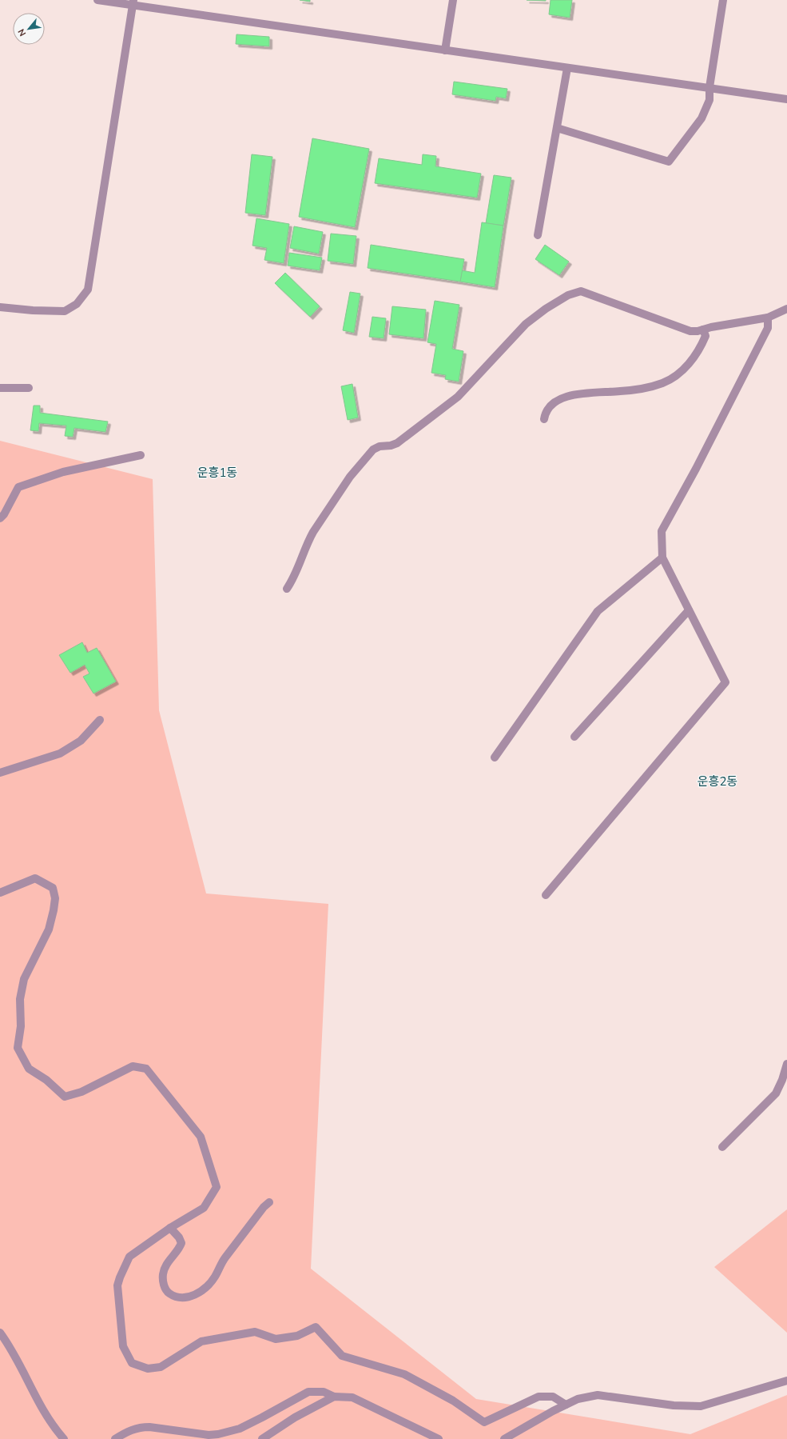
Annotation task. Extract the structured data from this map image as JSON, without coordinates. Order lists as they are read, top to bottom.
{
  "districts": ["운흥1동", "운흥2동"],
  "north": "bottom left"
}
